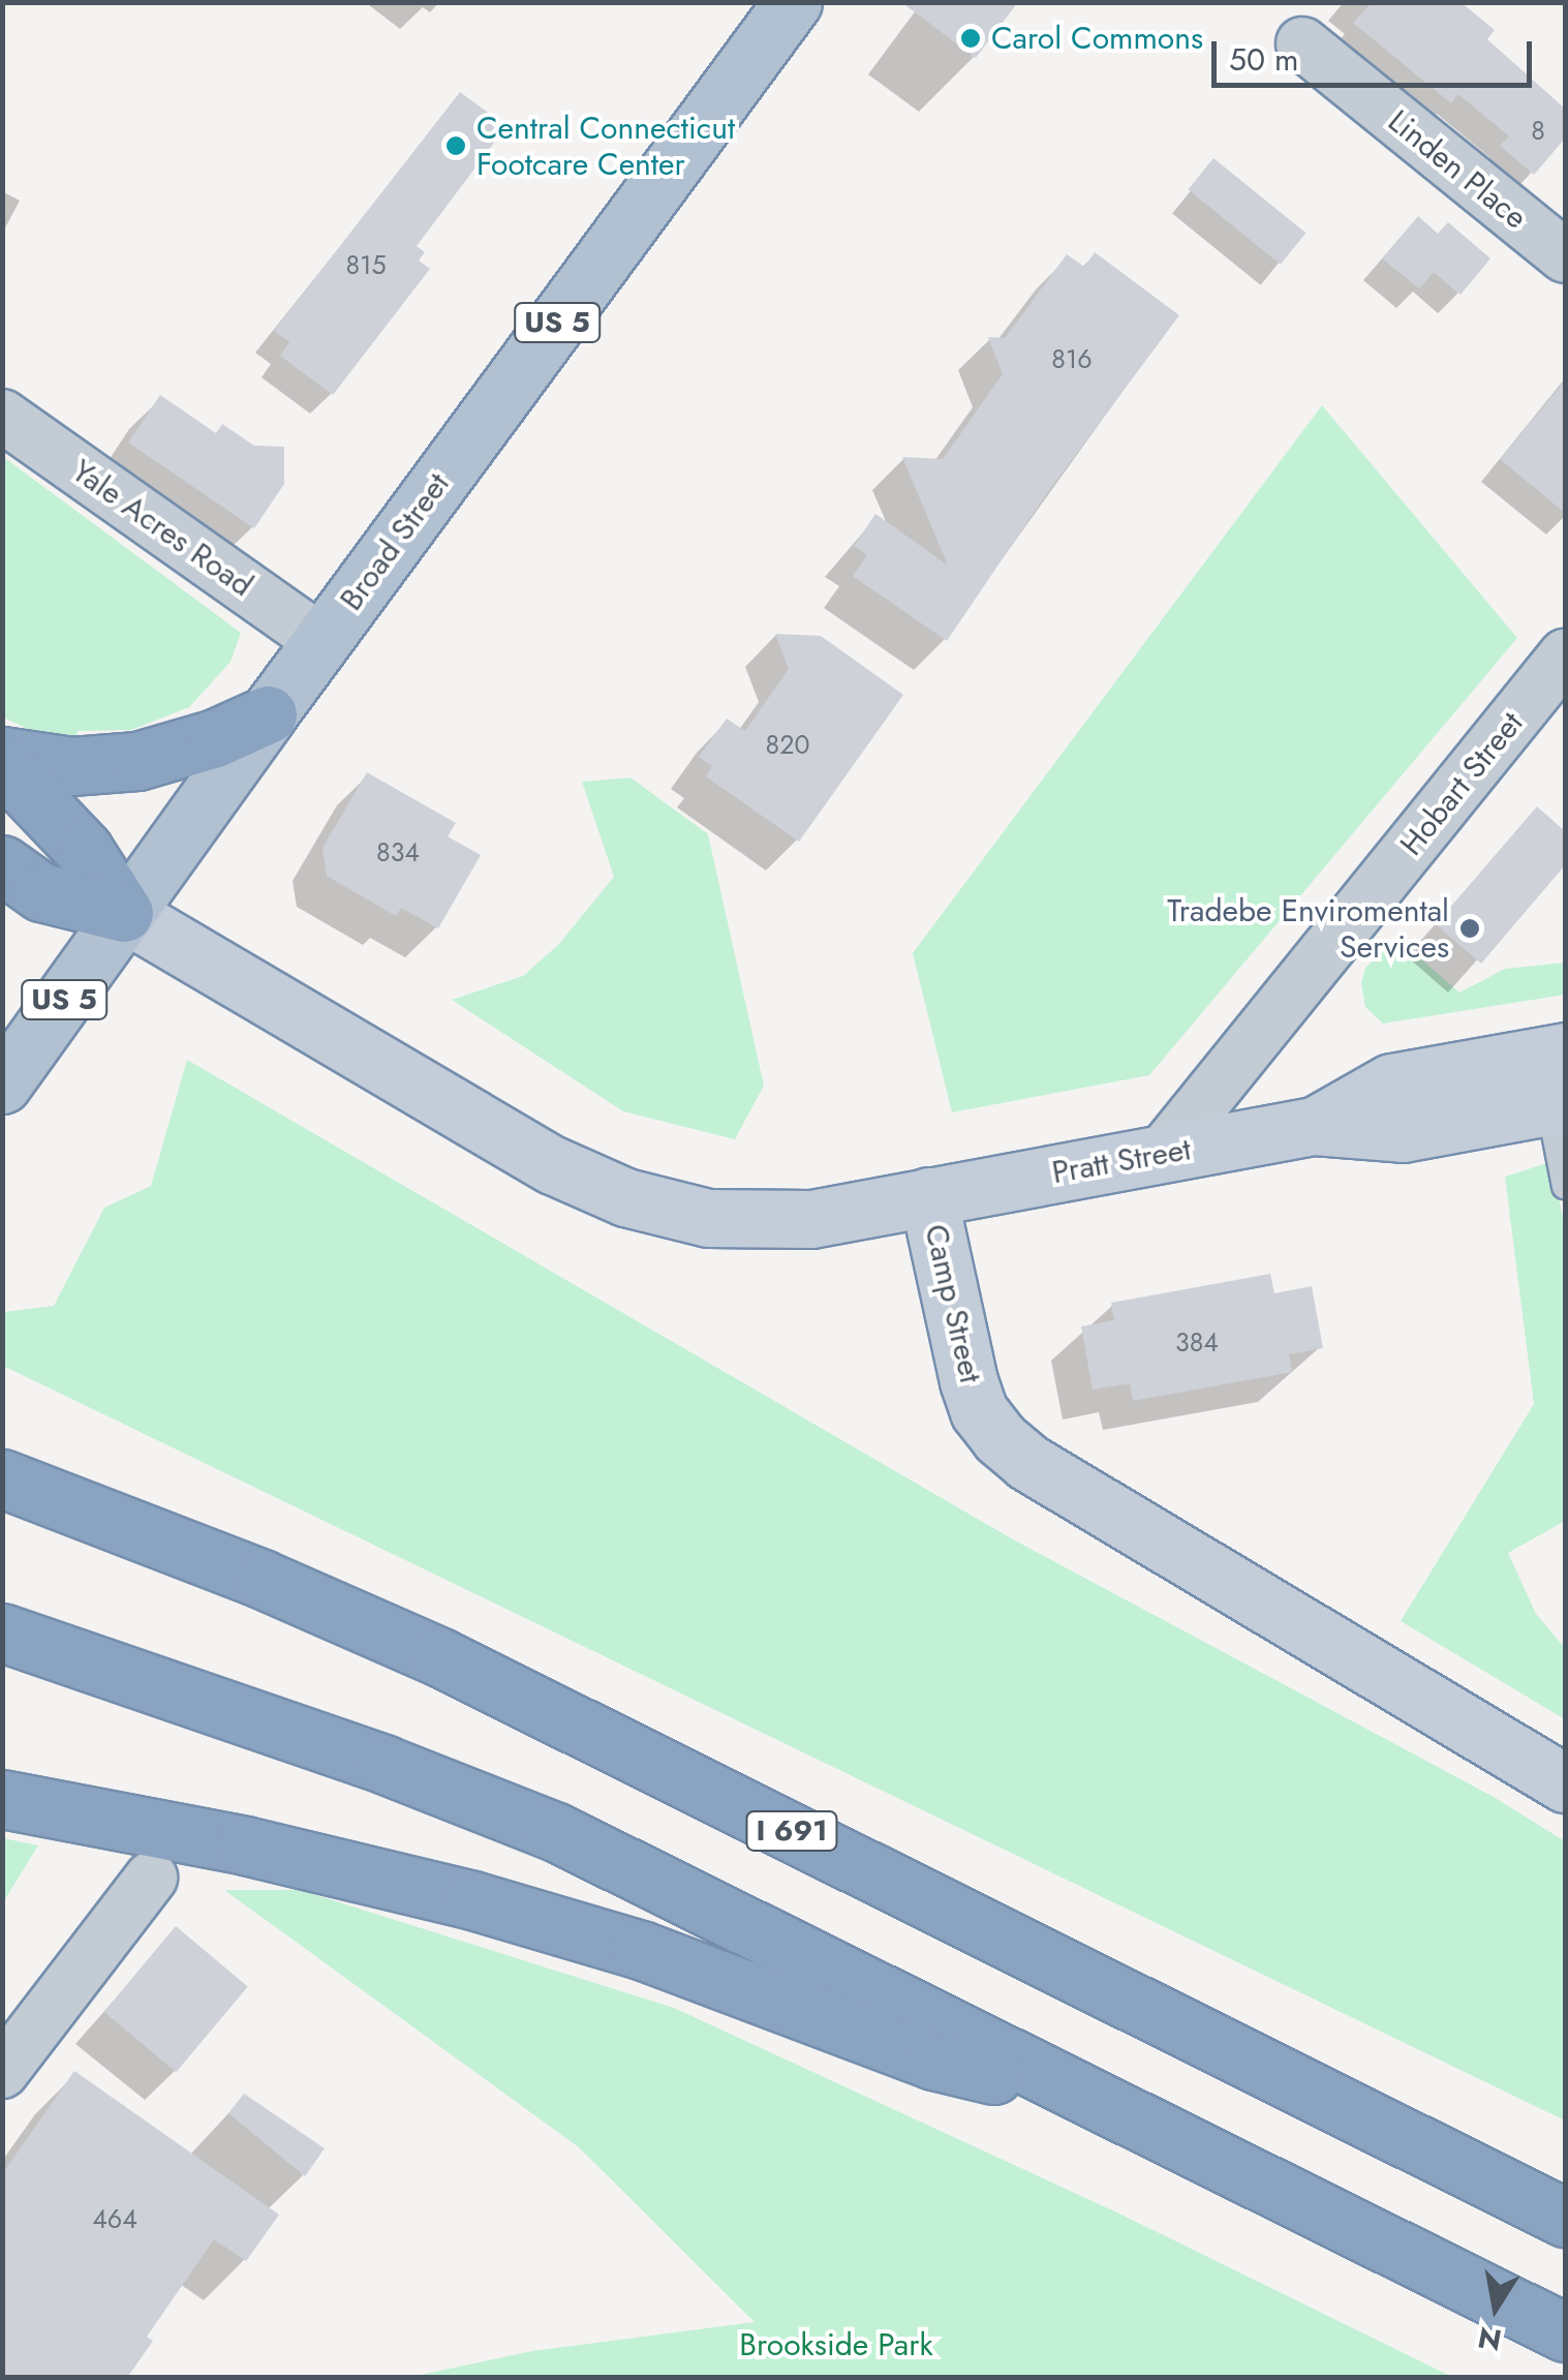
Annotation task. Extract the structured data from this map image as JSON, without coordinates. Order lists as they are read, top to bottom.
{
  "streets": {
    "highway": ["I 691"],
    "main road": ["US 5", "Broad Street"],
    "street": [
      "Linden Place",
      "Yale Acres Road",
      "Hobart Street",
      "Pratt Street",
      "Camp Street"
    ]
  },
  "crossings": [
    ["Yale Acres Road", "Broad Street"],
    ["Broad Street", "Camp Street"],
    ["Hobart Street", "Pratt Street"],
    ["Pratt Street", "Camp Street"]
  ],
  "parks": ["Brookside Park"],
  "places": ["Carol Commons", "Central Connecticut Footcare Center", "Tradebe Enviromental Services"],
  "house_numbers": [
    "8",
    "815",
    "816",
    "820",
    "834",
    "384",
    "464"
  ],
  "scale_bar": "50 m",
  "north": "bottom"
}
